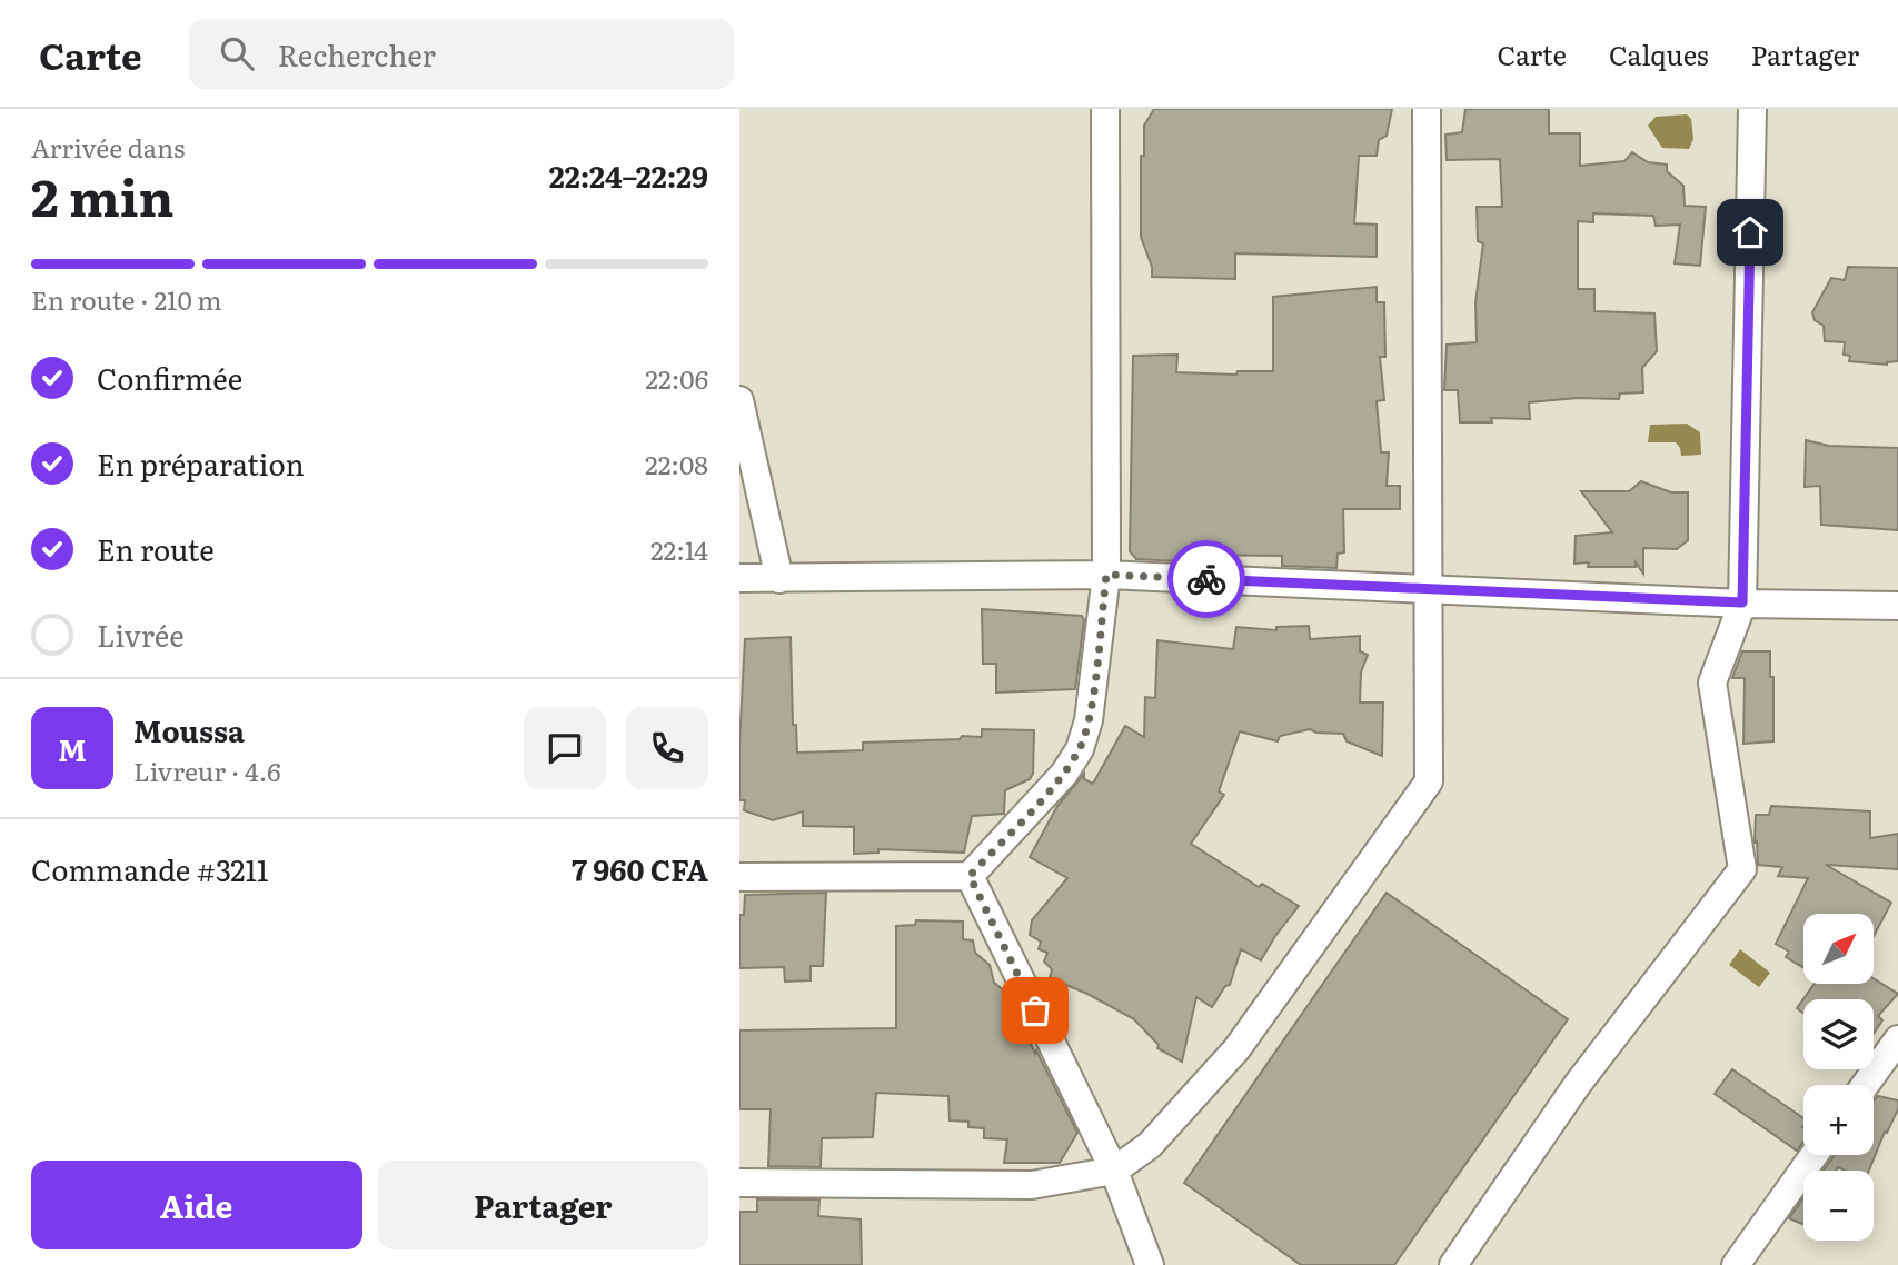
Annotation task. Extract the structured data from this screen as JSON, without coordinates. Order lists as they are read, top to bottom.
{
  "north": "top right",
  "page": {
    "header": "Carte",
    "search": "Rechercher",
    "nav": ["Carte", "Calques", "Partager"],
    "heading": ["2 min", "Arrivée dans", "22:24–22:29"],
    "panel": [
      "Moussa",
      "Livreur · 4.6",
      "Commande #3211",
      "7 960 CFA"
    ],
    "bar": "En route · 210 m",
    "list": [
      ["Confirmée", "22:06"],
      ["En préparation", "22:08"],
      ["En route", "22:14"],
      "Livrée"
    ],
    "round": "M",
    "map_buttons": ["+", "−"],
    "buttons": ["Aide", "Partager"]
  }
}
